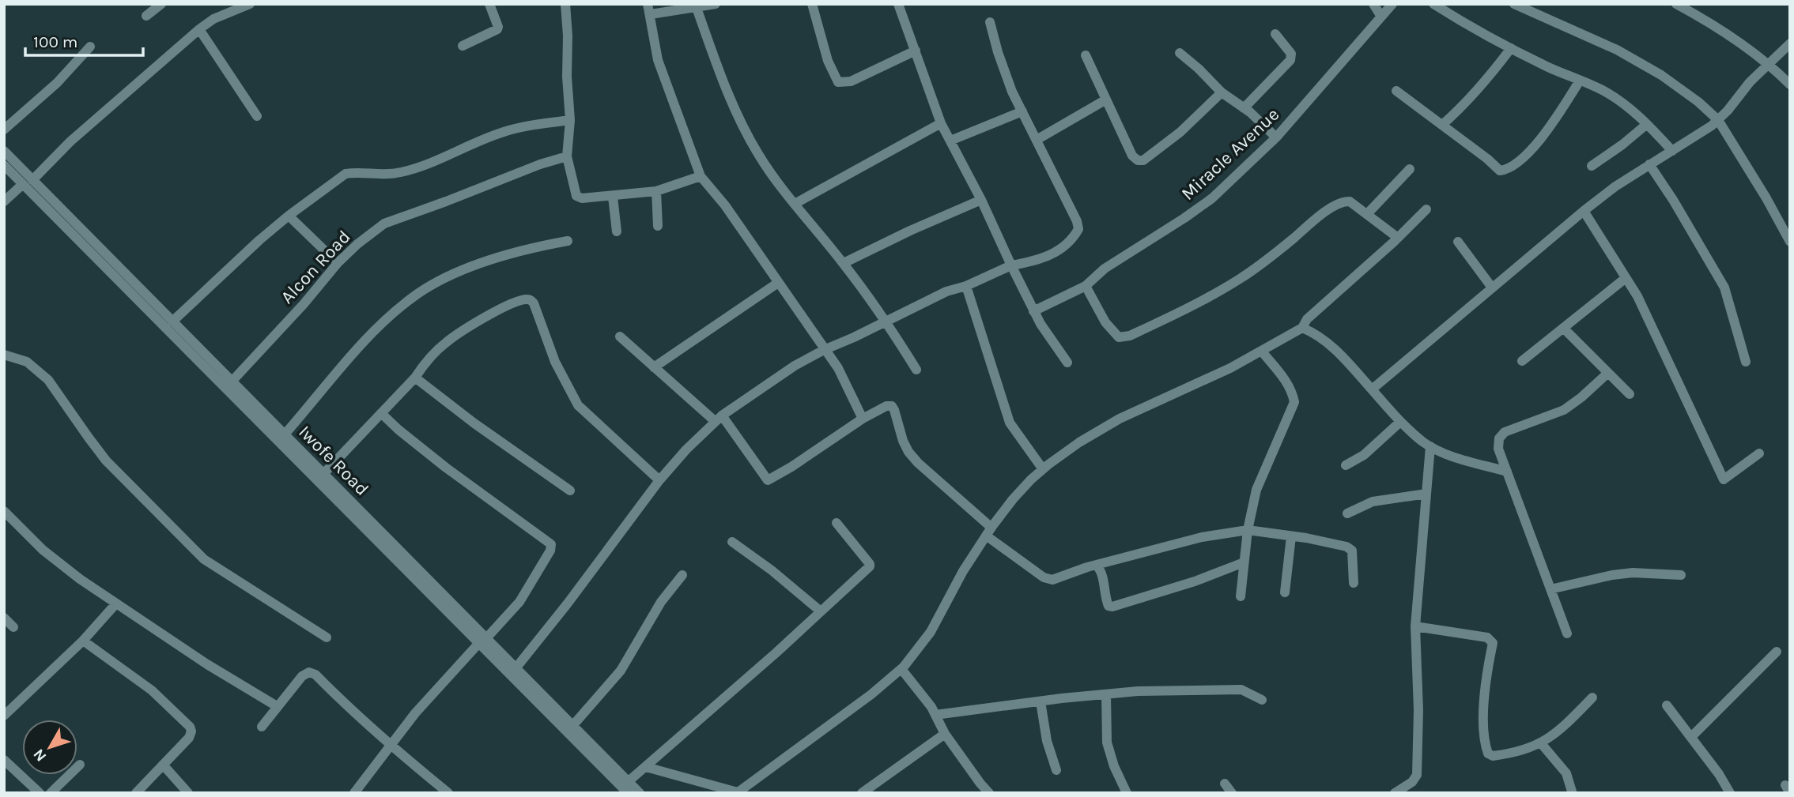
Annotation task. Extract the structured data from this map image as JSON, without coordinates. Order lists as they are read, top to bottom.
{
  "streets": {
    "street": ["Miracle Avenue", "Alcon Road", "Iwofe Road"]
  },
  "crossings": [
    ["Alcon Road", "Iwofe Road"]
  ],
  "scale_bar": "100 m",
  "north": "bottom left"
}
